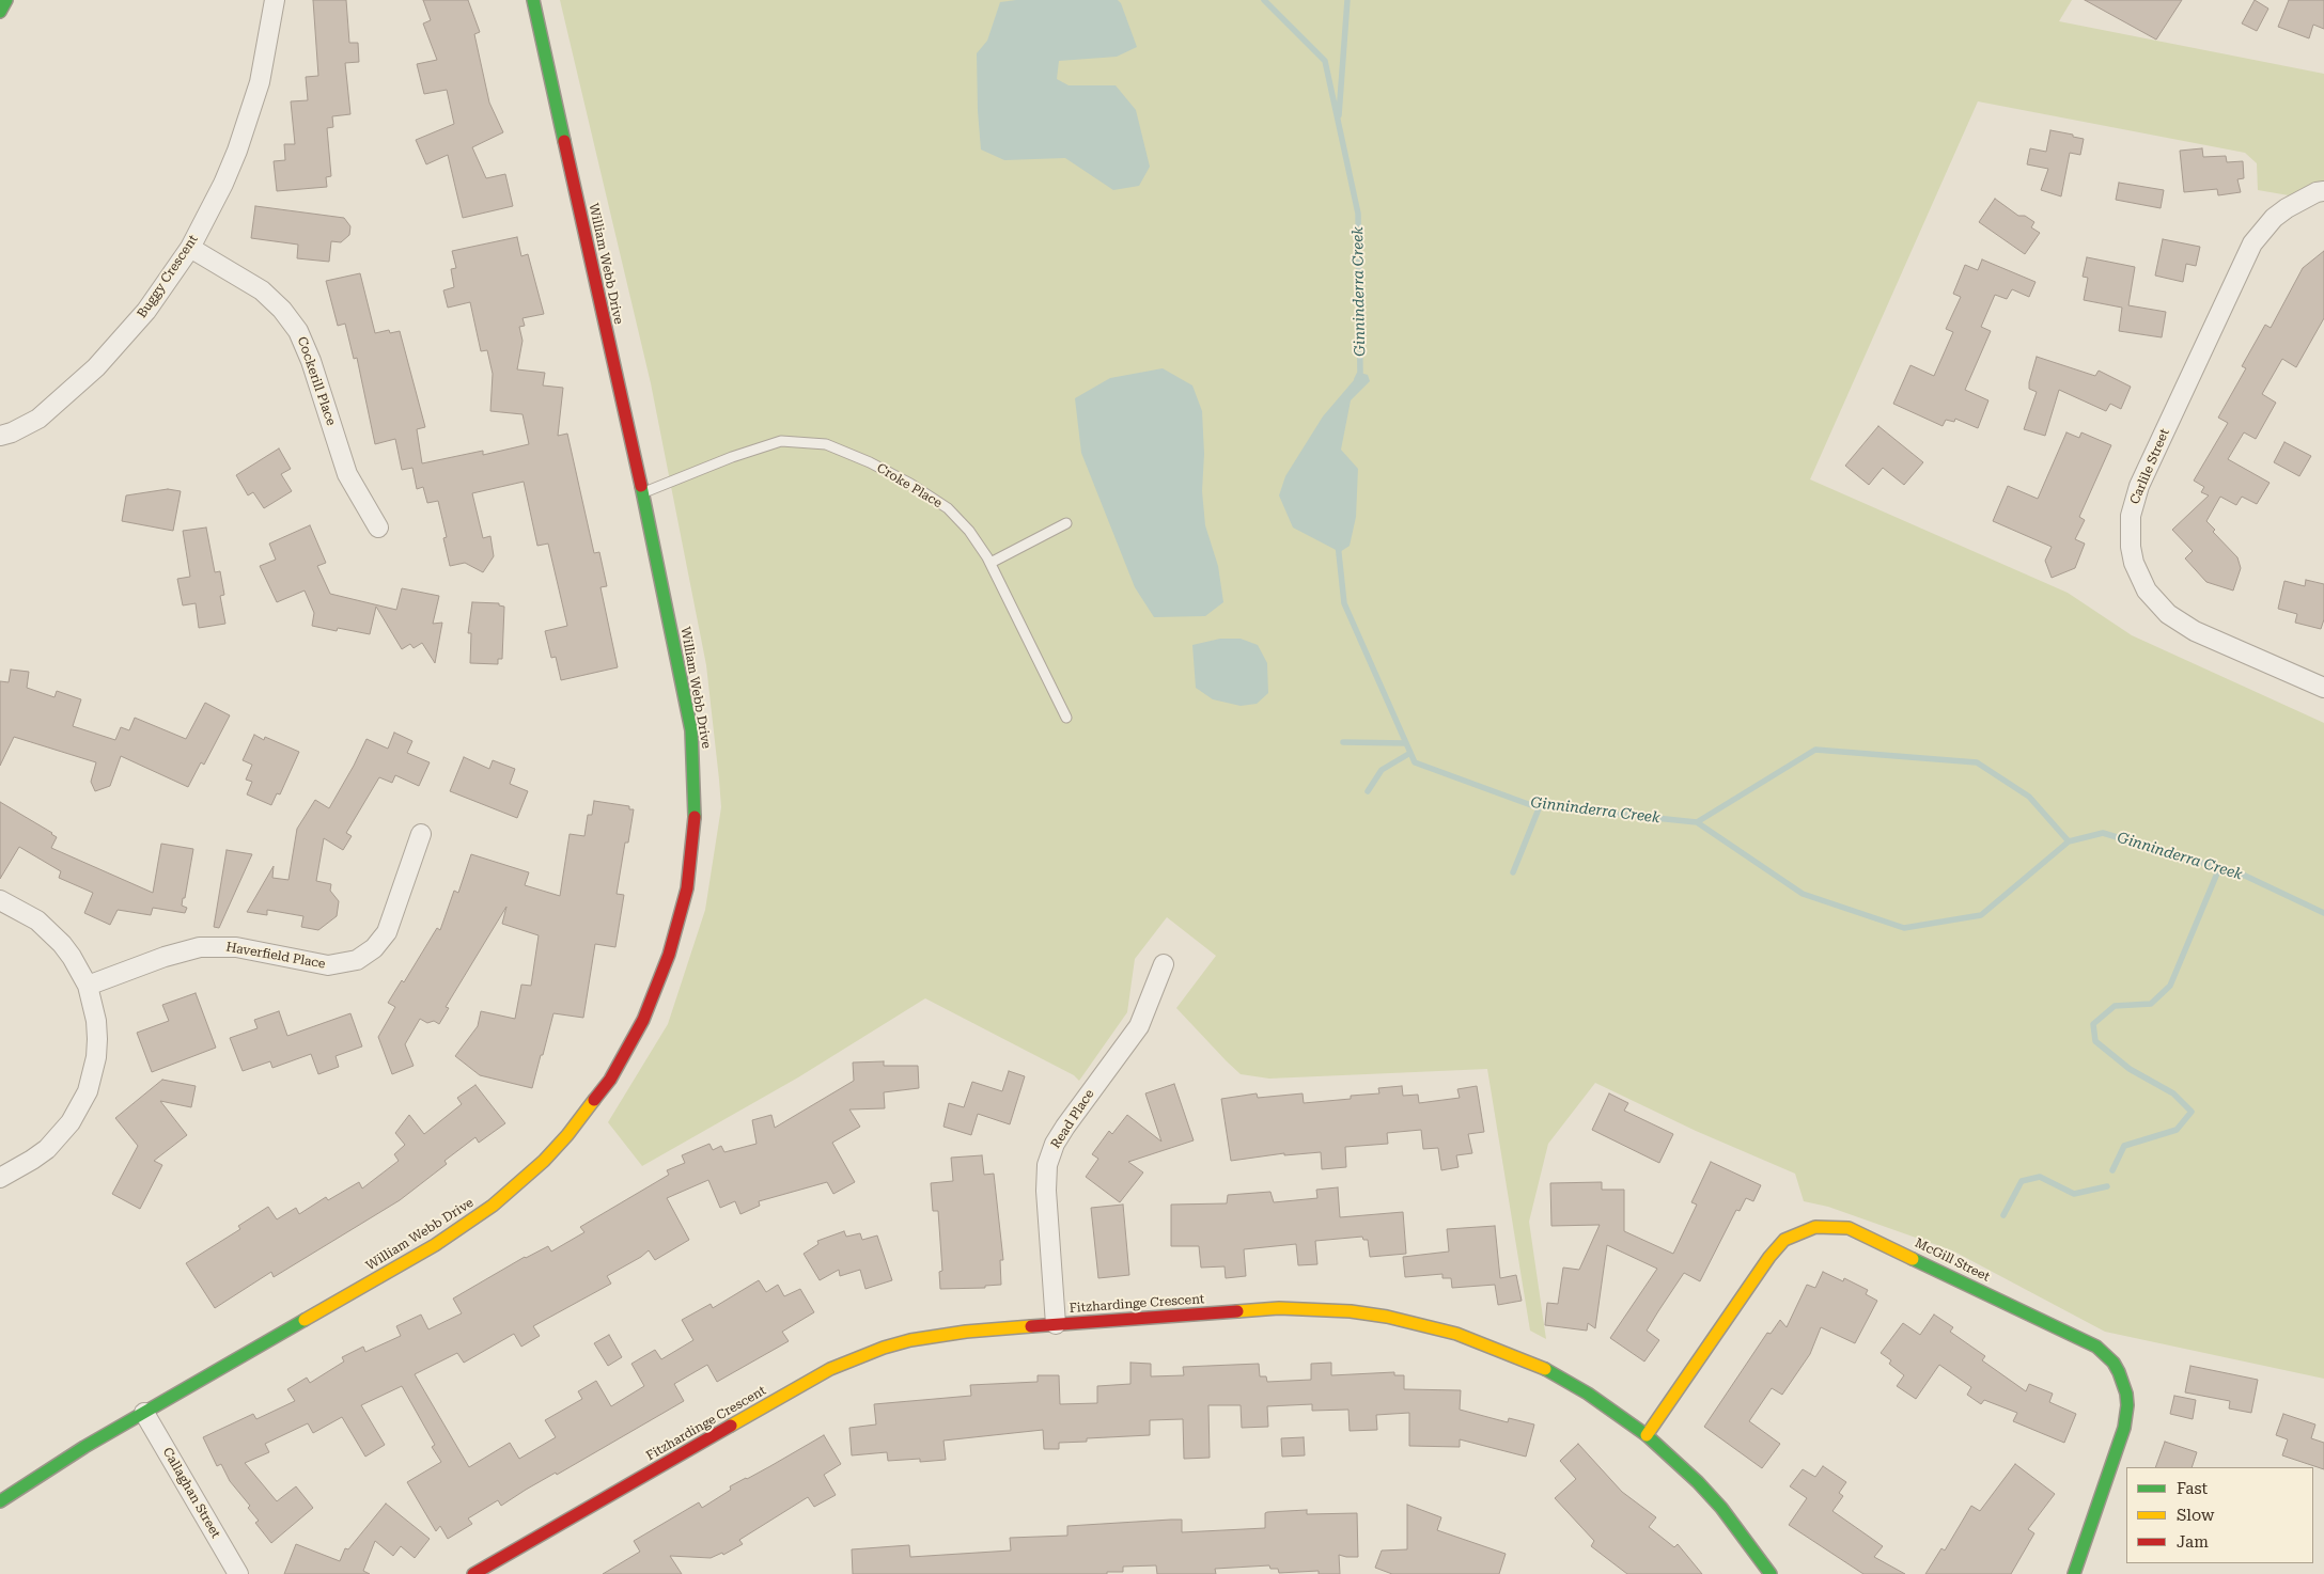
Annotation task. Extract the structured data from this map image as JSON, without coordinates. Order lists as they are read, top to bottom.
{
  "streets": {
    "street": [
      "William Webb Drive",
      "Buggy Crescent",
      "Cockerill Place",
      "Carlile Street",
      "Haverfield Place",
      "Read Place",
      "McGill Street",
      "Fitzhardinge Crescent",
      "Callaghan Street"
    ],
    "lane": ["Croke Place"]
  },
  "crossings": [
    ["William Webb Drive", "Croke Place"],
    ["William Webb Drive", "Callaghan Street"],
    ["Buggy Crescent", "Cockerill Place"],
    ["Read Place", "Fitzhardinge Crescent"],
    ["McGill Street", "Fitzhardinge Crescent"]
  ],
  "water": ["Ginninderra Creek"],
  "legend": ["Fast", "Slow", "Jam"]
}
